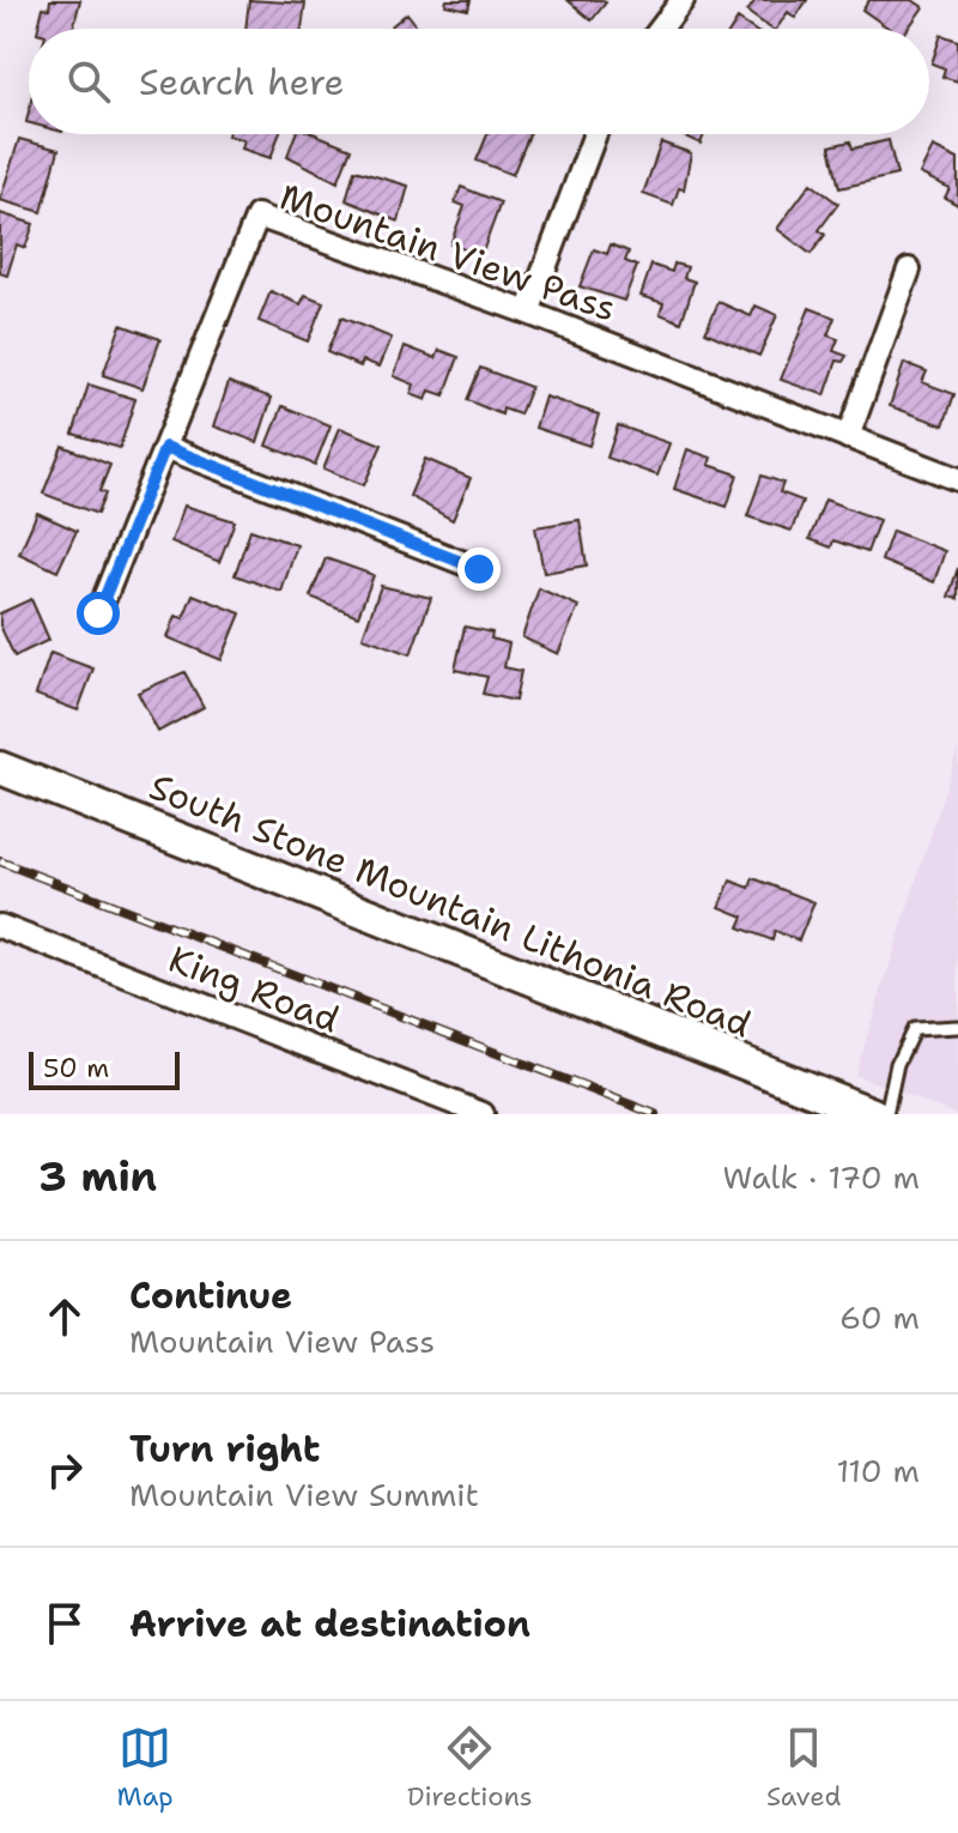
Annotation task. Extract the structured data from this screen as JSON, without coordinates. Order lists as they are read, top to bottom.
{
  "streets": {
    "main road": ["South Stone Mountain Lithonia Road"],
    "street": ["Mountain View Pass", "King Road"]
  },
  "scale_bar": "50 m",
  "page": {
    "search": "Search here",
    "scale": "50 m",
    "heading": ["3 min", "Walk · 170 m"],
    "list": [
      ["Continue", "Mountain View Pass", "60 m"],
      ["Turn right", "Mountain View Summit", "110 m"],
      "Arrive at destination"
    ],
    "nav": ["Map", "Directions", "Saved"]
  }
}
